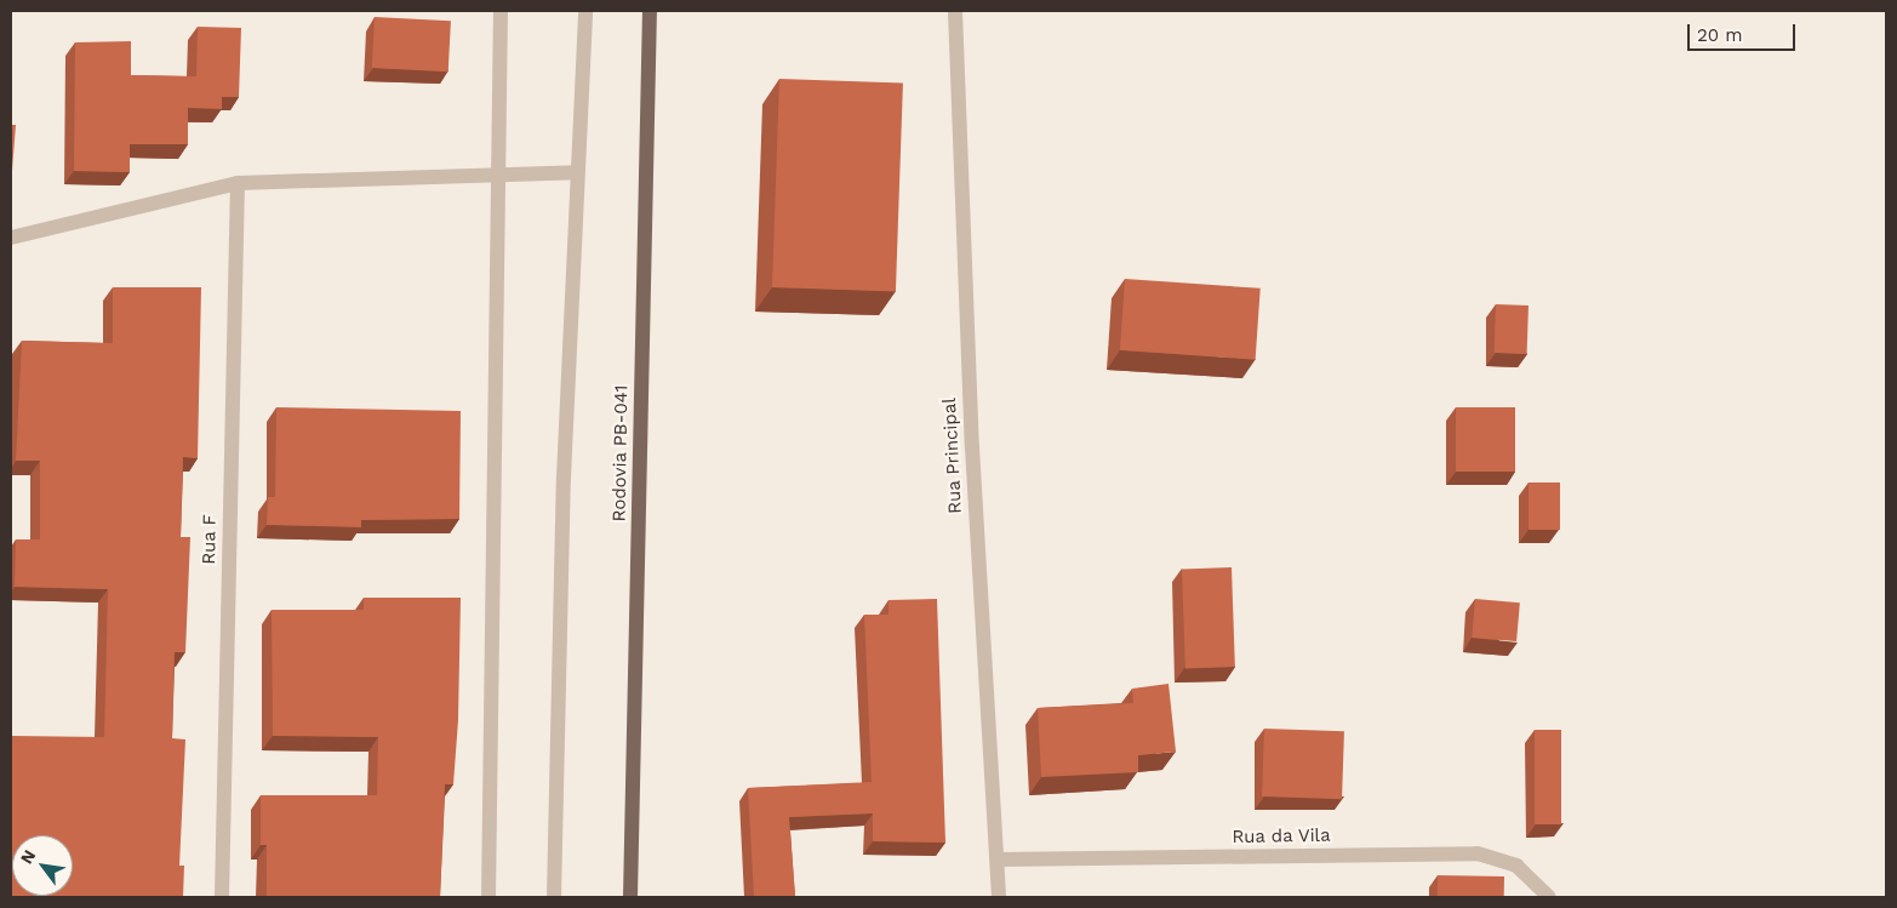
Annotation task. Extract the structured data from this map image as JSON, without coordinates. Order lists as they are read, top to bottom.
{
  "streets": {
    "main road": ["Rodovia PB-041"],
    "street": ["Rua Principal", "Rua F", "Rua da Vila"]
  },
  "crossings": [
    ["Rua Principal", "Rua da Vila"]
  ],
  "scale_bar": "20 m",
  "north": "top left"
}
